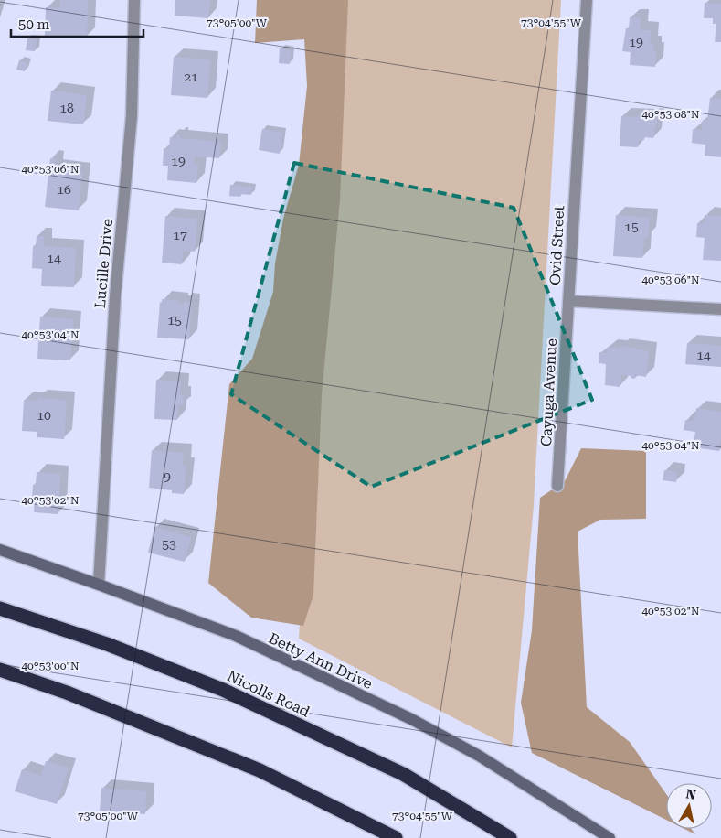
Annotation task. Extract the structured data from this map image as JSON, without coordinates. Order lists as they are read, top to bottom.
{
  "streets": {
    "highway": ["Nicolls Road"],
    "street": [
      "Ovid Street",
      "Lucille Drive",
      "Cayuga Avenue",
      "Betty Ann Drive"
    ]
  },
  "crossings": [
    ["Ovid Street", "Cayuga Avenue"],
    ["Lucille Drive", "Betty Ann Drive"]
  ],
  "house_numbers": [
    "19",
    "21",
    "18",
    "19",
    "16",
    "15",
    "17",
    "14",
    "15",
    "14",
    "10",
    "9",
    "53"
  ],
  "scale_bar": "50 m",
  "north": "top",
  "coordinates": [
    "73°05'00\"W",
    "73°04'55\"W",
    "40°53'08\"N",
    "40°53'06\"N",
    "40°53'04\"N",
    "40°53'02\"N",
    "40°53'00\"N"
  ]
}
